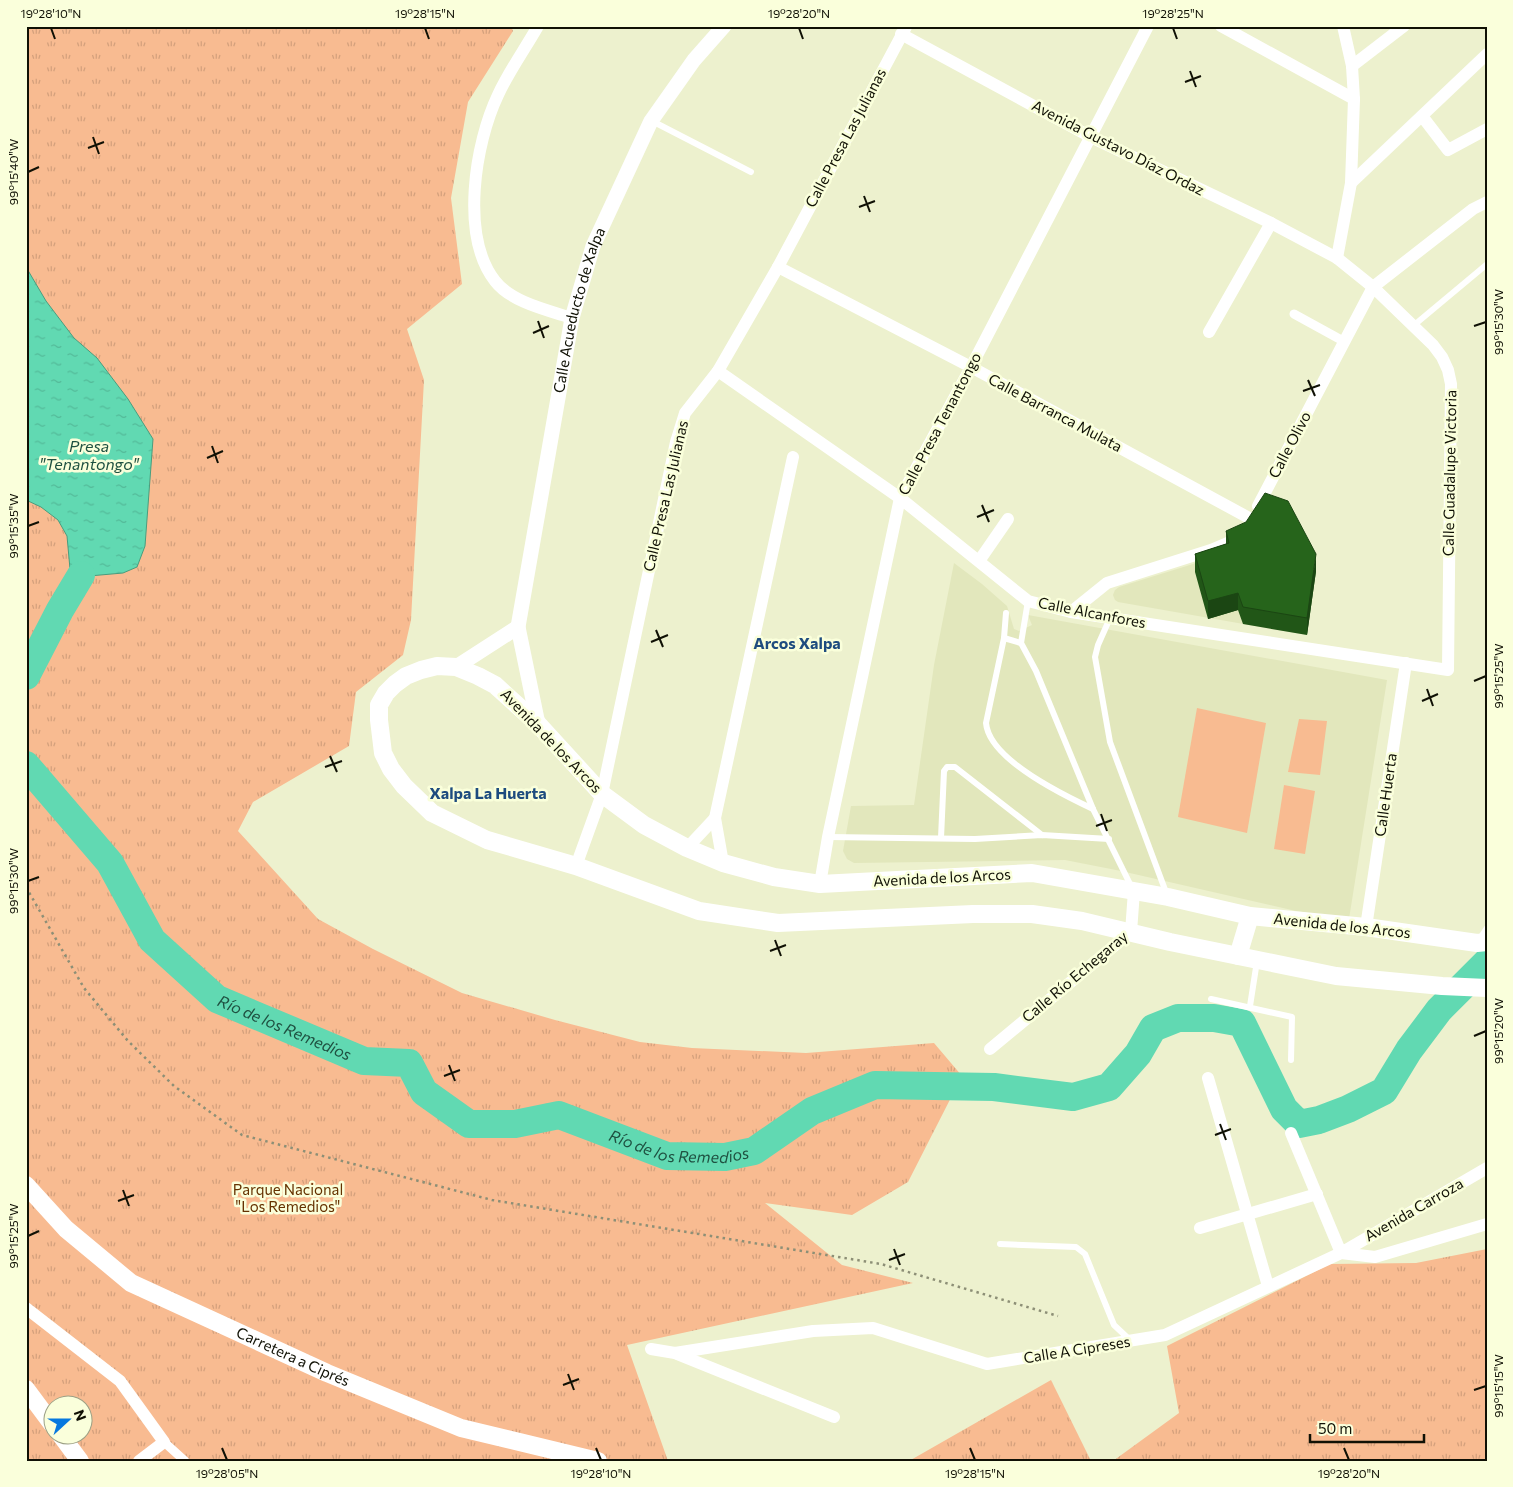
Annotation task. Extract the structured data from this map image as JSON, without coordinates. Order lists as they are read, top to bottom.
{
  "streets": {
    "main road": ["Avenida de los Arcos", "Carretera a Ciprés"],
    "street": [
      "Calle Presa Las Julianas",
      "Avenida Gustavo Díaz Ordaz",
      "Calle Acueducto de Xalpa",
      "Calle Barranca Mulata",
      "Calle Presa Tenantongo",
      "Calle Olivo",
      "Calle Guadalupe Victoria",
      "Calle Alcanfores",
      "Calle Huerta",
      "Calle Río Echegaray",
      "Avenida Carroza",
      "Calle A Cipreses"
    ]
  },
  "crossings": [
    ["Calle Presa Las Julianas", "Avenida Gustavo Díaz Ordaz"],
    ["Calle Presa Las Julianas", "Calle Barranca Mulata"],
    ["Calle Presa Las Julianas", "Calle Alcanfores"],
    ["Calle Presa Las Julianas", "Avenida de los Arcos"],
    ["Avenida Gustavo Díaz Ordaz", "Calle Presa Tenantongo"],
    ["Avenida Gustavo Díaz Ordaz", "Calle Guadalupe Victoria"],
    ["Calle Acueducto de Xalpa", "Avenida de los Arcos"],
    ["Calle Barranca Mulata", "Calle Presa Tenantongo"],
    ["Calle Barranca Mulata", "Calle Olivo"],
    ["Calle Presa Tenantongo", "Calle Alcanfores"],
    ["Calle Presa Tenantongo", "Avenida de los Arcos"],
    ["Calle Olivo", "Calle Guadalupe Victoria"],
    ["Calle Olivo", "Calle Alcanfores"],
    ["Calle Guadalupe Victoria", "Calle Alcanfores"],
    ["Calle Alcanfores", "Calle Huerta"],
    ["Avenida de los Arcos", "Calle Huerta"],
    ["Avenida de los Arcos", "Calle Río Echegaray"],
    ["Avenida Carroza", "Calle A Cipreses"]
  ],
  "districts": ["Arcos Xalpa", "Xalpa La Huerta"],
  "water": ["Presa \"Tenantongo\"", "Río de los Remedios"],
  "parks": ["Parque Nacional \"Los Remedios\""],
  "scale_bar": "50 m",
  "north": "right",
  "coordinates": [
    "19°28'10\"N",
    "19°28'15\"N",
    "19°28'20\"N",
    "19°28'25\"N",
    "99°15'40\"W",
    "99°15'30\"W",
    "99°15'35\"W",
    "99°15'25\"W",
    "99°15'20\"W",
    "99°15'15\"W",
    "19°28'05\"N"
  ]
}
